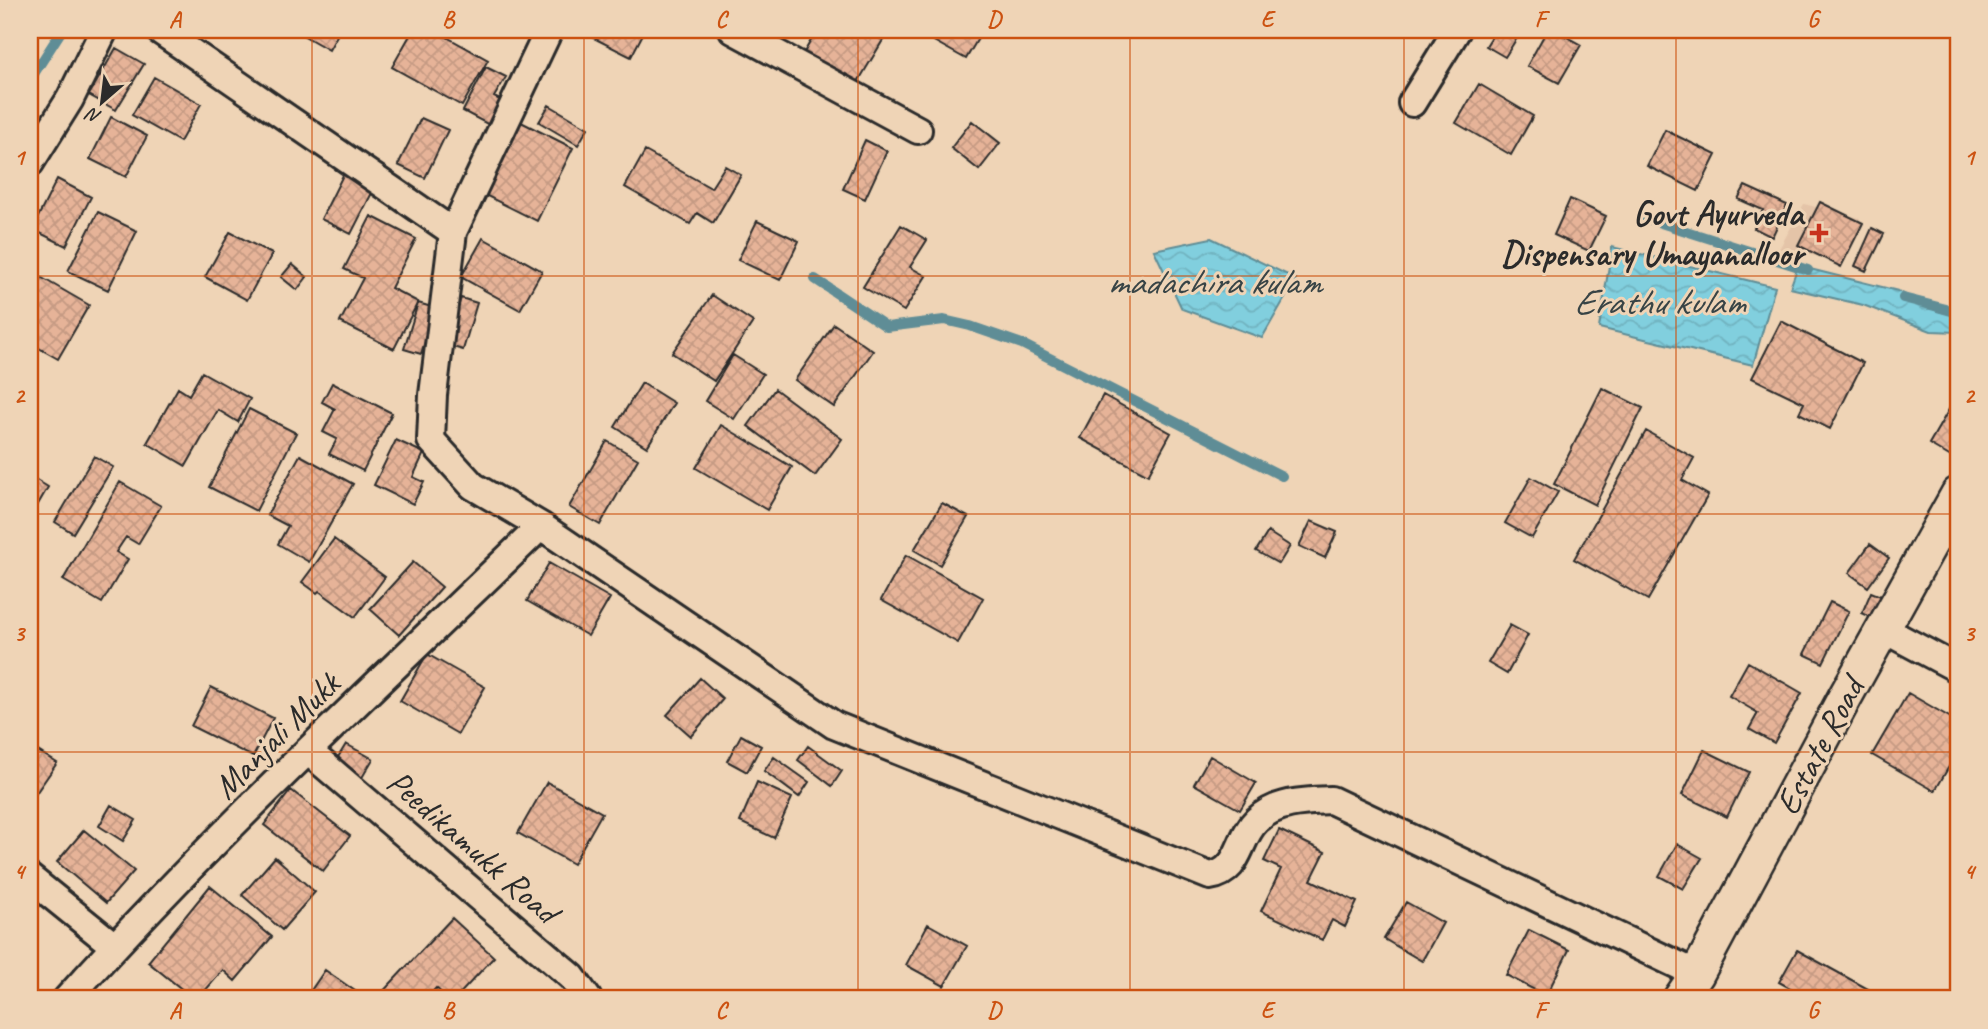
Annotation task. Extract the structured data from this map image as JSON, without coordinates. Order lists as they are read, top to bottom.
{
  "streets": {
    "street": ["Manjali Mukk", "Estate Road", "Peedikamukk Road"]
  },
  "crossings": [
    ["Manjali Mukk", "Peedikamukk Road"]
  ],
  "water": ["madachira kulam", "Erathu kulam"],
  "places": {
    "health": ["Govt Ayurveda Dispensary Umayanalloor"]
  },
  "north": "bottom left",
  "grid": {
    "columns": [
      "A",
      "B",
      "C",
      "D",
      "E",
      "F",
      "G"
    ],
    "rows": [
      "1",
      "2",
      "3",
      "4"
    ]
  }
}
